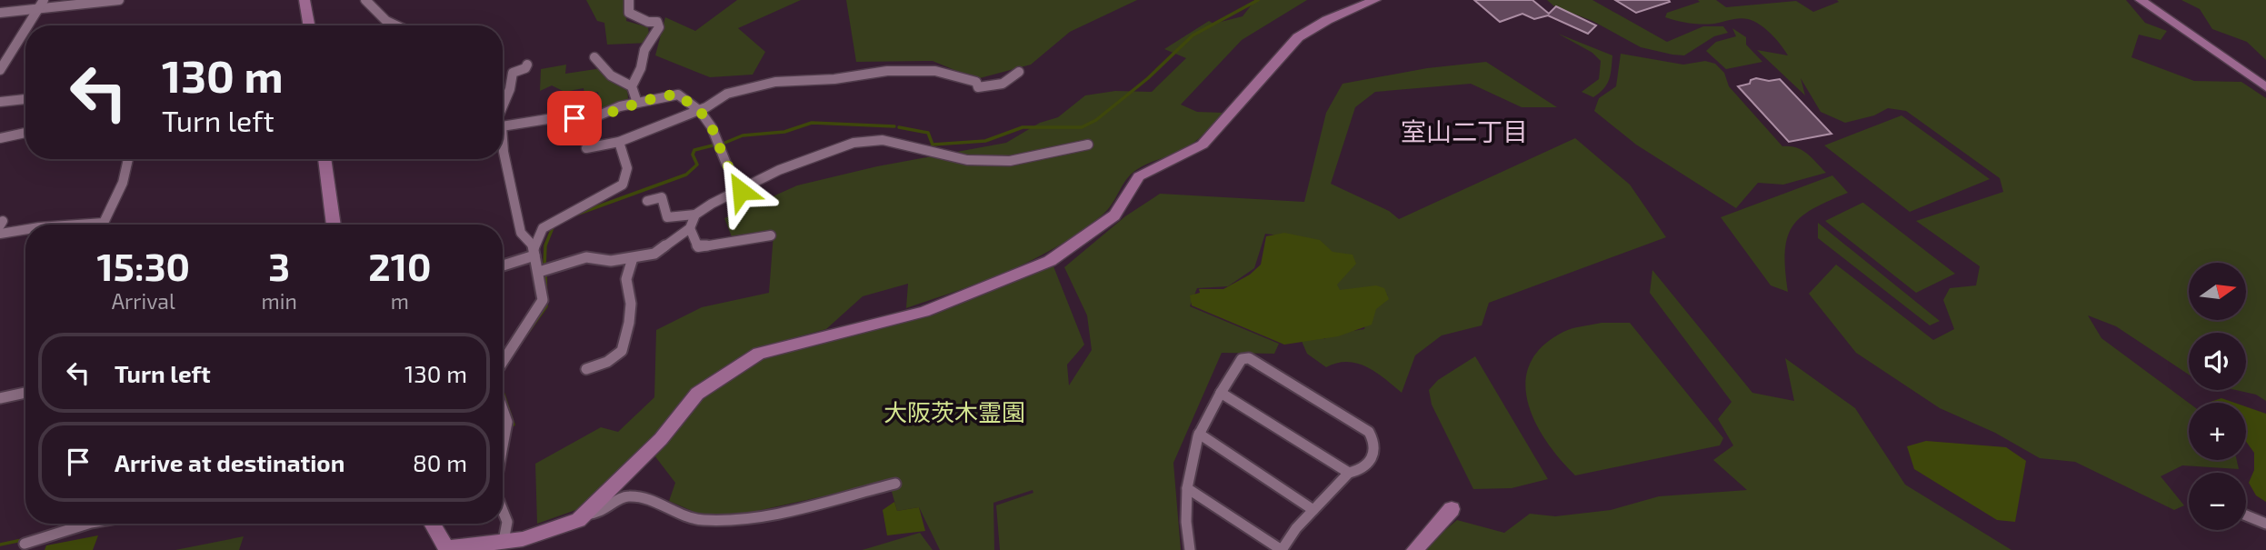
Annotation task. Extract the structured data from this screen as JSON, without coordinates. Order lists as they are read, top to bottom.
{
  "districts": ["室山二丁目"],
  "parks": ["大阪茨木霊園"],
  "north": "right",
  "page": {
    "turn": ["130 m", "Turn left"],
    "eta": [
      "15:30",
      "Arrival",
      "3",
      "min",
      "210",
      "m"
    ],
    "map_buttons": ["+", "−"],
    "list": [
      {
        "name": "Turn left",
        "value": "130 m"
      },
      {
        "name": "Arrive at destination",
        "value": "80 m"
      }
    ]
  }
}
